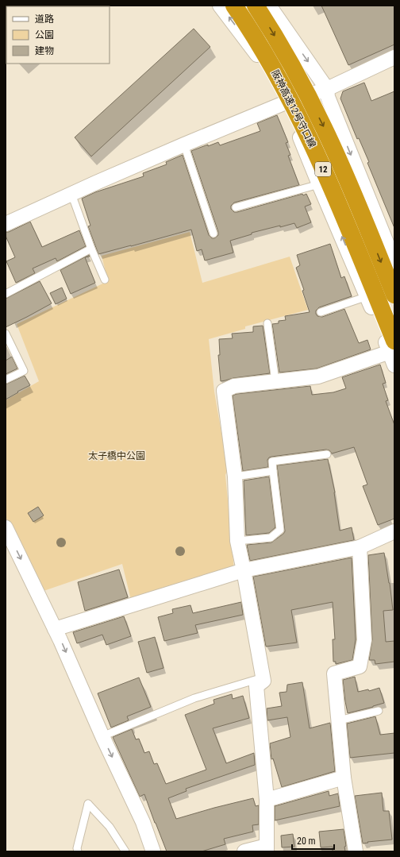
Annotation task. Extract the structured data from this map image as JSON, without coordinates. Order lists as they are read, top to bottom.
{
  "streets": {
    "highway": ["阪神高速12号守口線", "12"]
  },
  "parks": ["太子橋中公園"],
  "legend": ["道路", "公園", "建物"],
  "scale_bar": "20 m"
}
